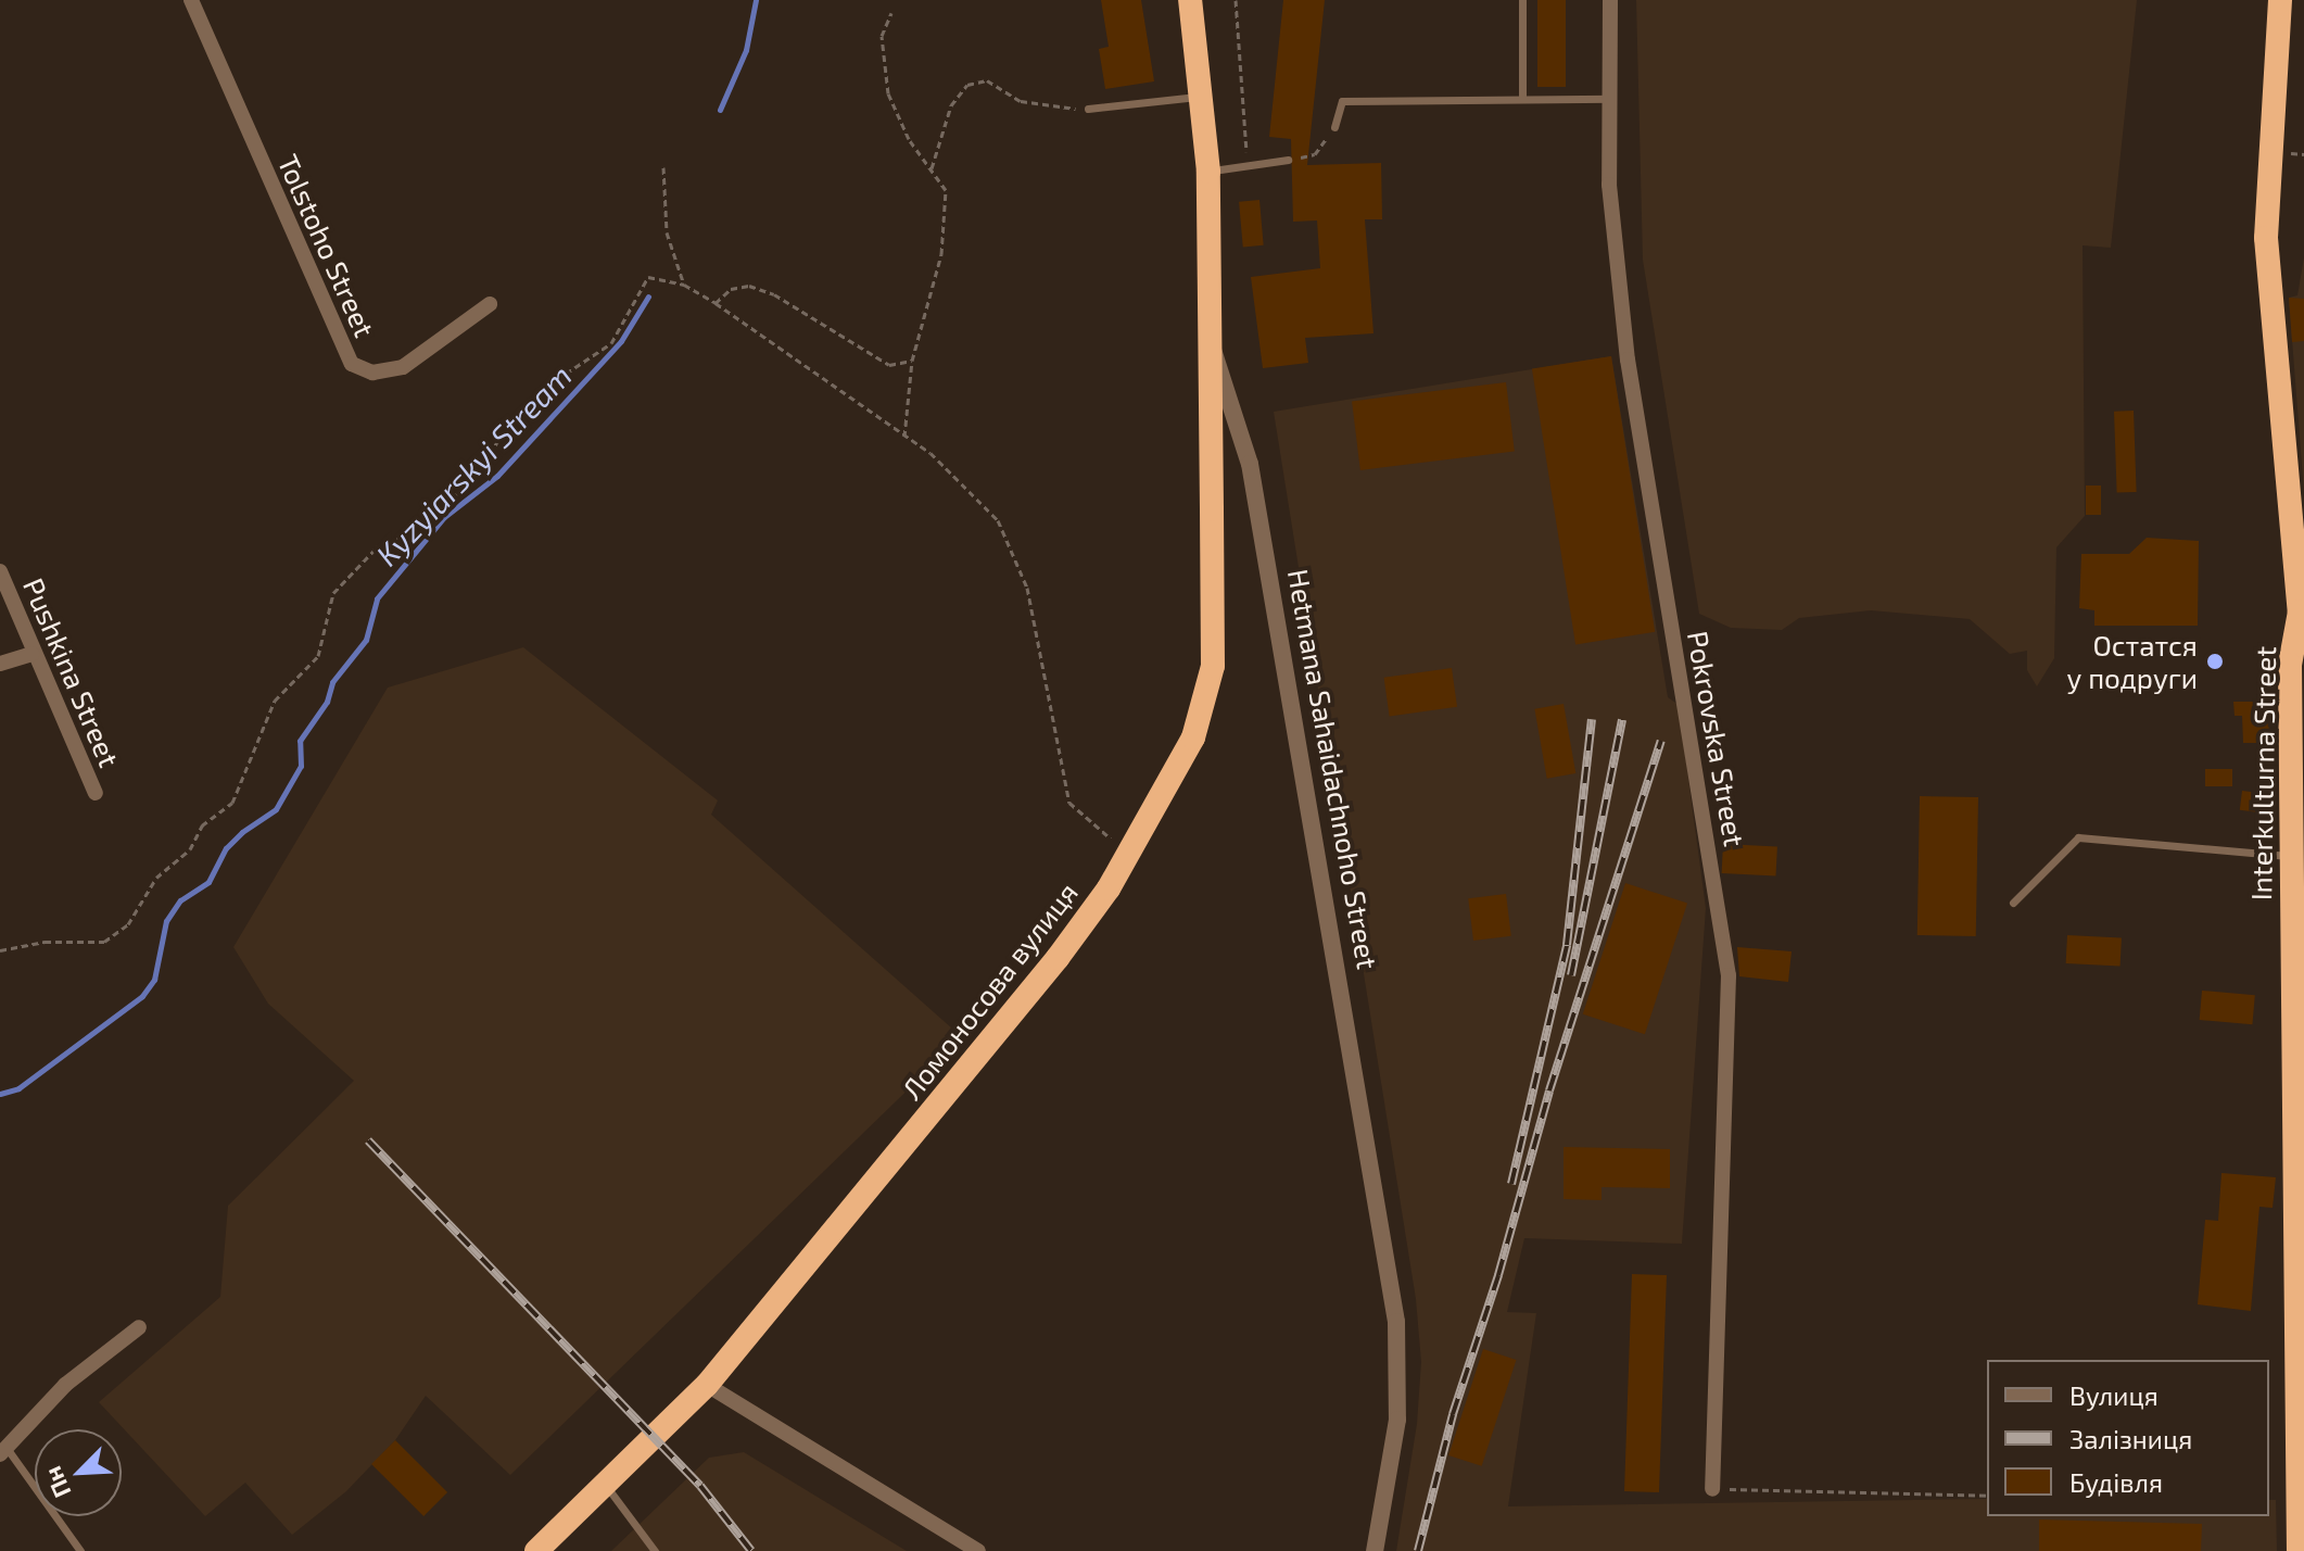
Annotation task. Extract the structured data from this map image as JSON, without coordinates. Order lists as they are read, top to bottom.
{
  "streets": {
    "highway": ["Hetmana Sahaidachnoho Street", "Interkulturna Street", "Ломоносова вулиця"],
    "street": ["Tolstoho Street", "Pushkina Street", "Pokrovska Street"]
  },
  "crossings": [
    ["Hetmana Sahaidachnoho Street", "Ломоносова вулиця"]
  ],
  "water": ["Kyzyiarskyi Stream"],
  "places": ["Остатся у подруги"],
  "legend": ["Вулиця", "Залізниця", "Будівля"],
  "north": "bottom left"
}
